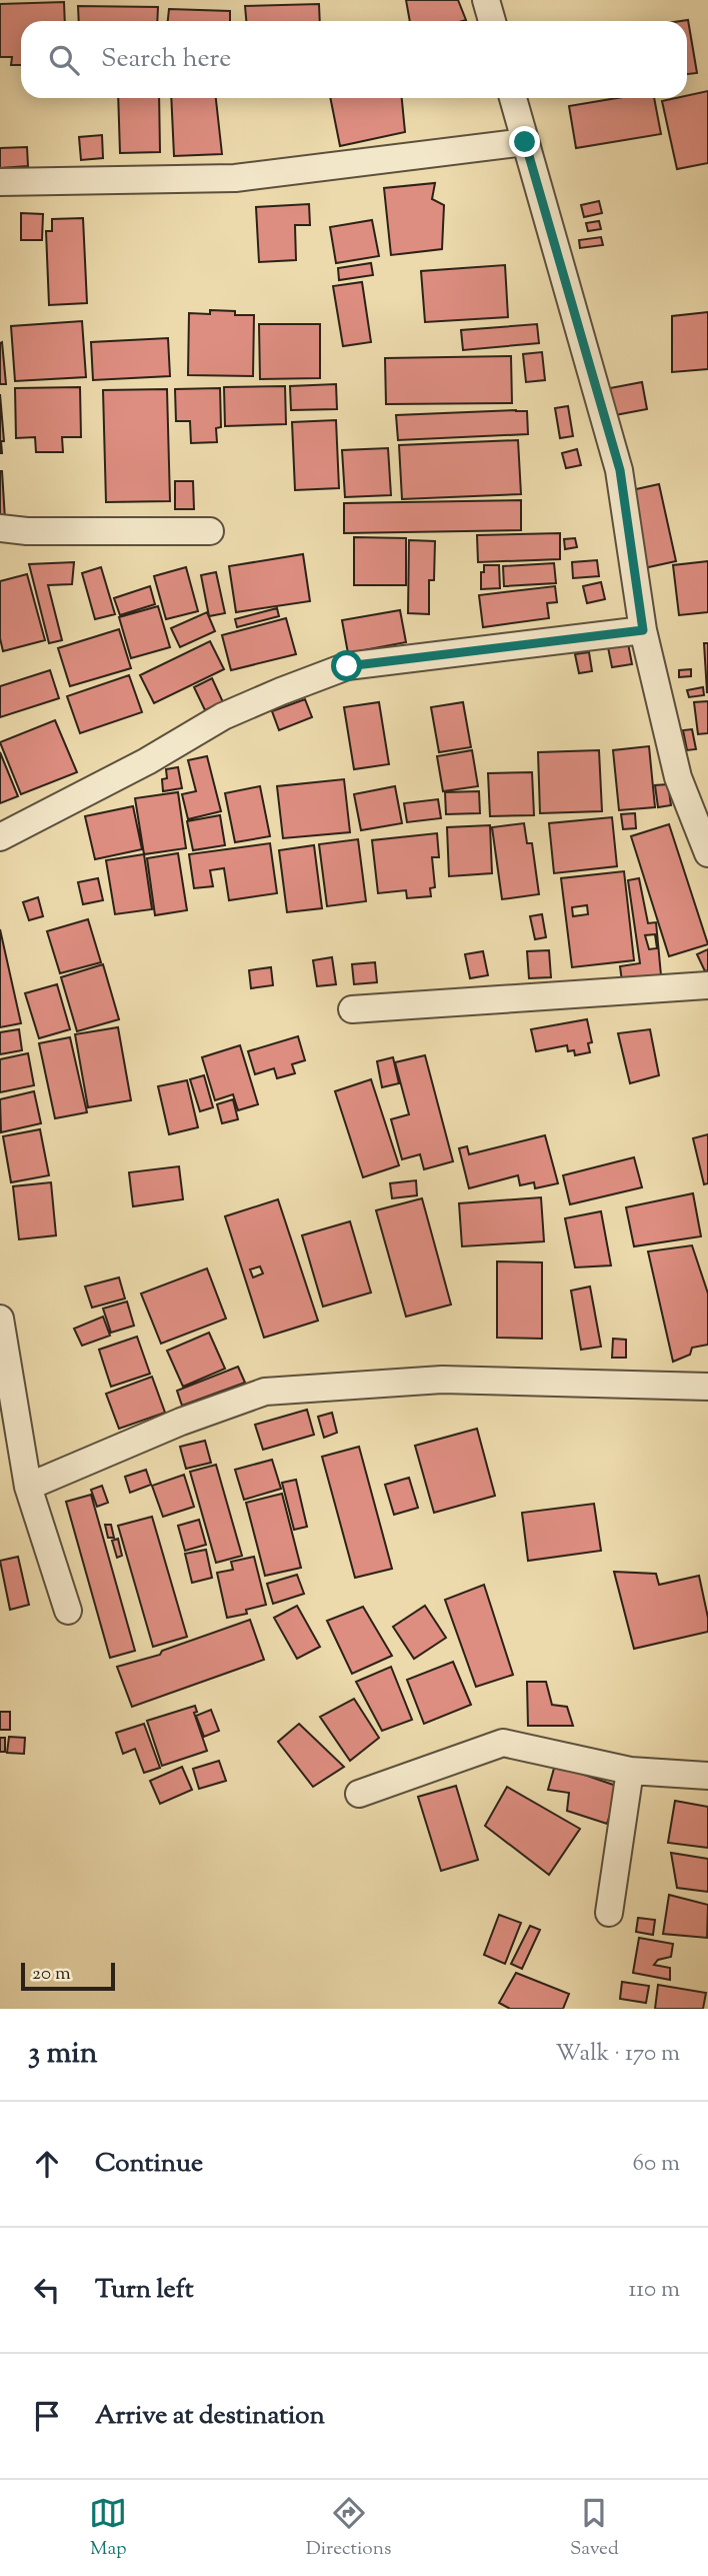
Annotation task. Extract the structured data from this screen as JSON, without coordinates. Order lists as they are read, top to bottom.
{
  "scale_bar": "20 m",
  "page": {
    "search": "Search here",
    "scale": "20 m",
    "heading": ["3 min", "Walk · 170 m"],
    "list": [
      ["Continue", "60 m"],
      ["Turn left", "110 m"],
      "Arrive at destination"
    ],
    "nav": ["Map", "Directions", "Saved"]
  }
}
